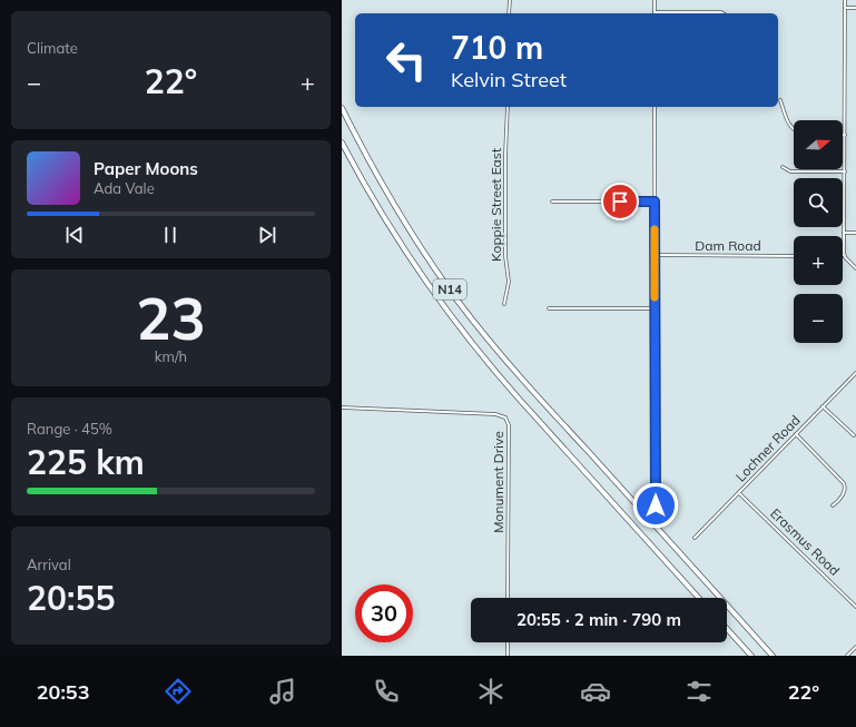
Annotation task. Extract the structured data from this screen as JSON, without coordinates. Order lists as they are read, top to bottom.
{
  "streets": {
    "highway": ["N14"],
    "street": [
      "Koppie Street East",
      "Dam Road",
      "Lochner Road",
      "Monument Drive",
      "Erasmus Road"
    ]
  },
  "crossings": [
    ["Lochner Road", "Erasmus Road"]
  ],
  "north": "right",
  "page": {
    "tile": [
      "Climate",
      ["23", "km/h"],
      ["Range · 45%", "225 km"],
      ["Arrival", "20:55"]
    ],
    "turn": ["710 m", "Kelvin Street"],
    "heat": ["−", "22°", "+"],
    "map_buttons": ["+", "−"],
    "song": ["Paper Moons", "Ada Vale"],
    "limit": "30",
    "trip": "20:55 · 2 min · 790 m",
    "tabs": ["20:53", "22°"]
  }
}
